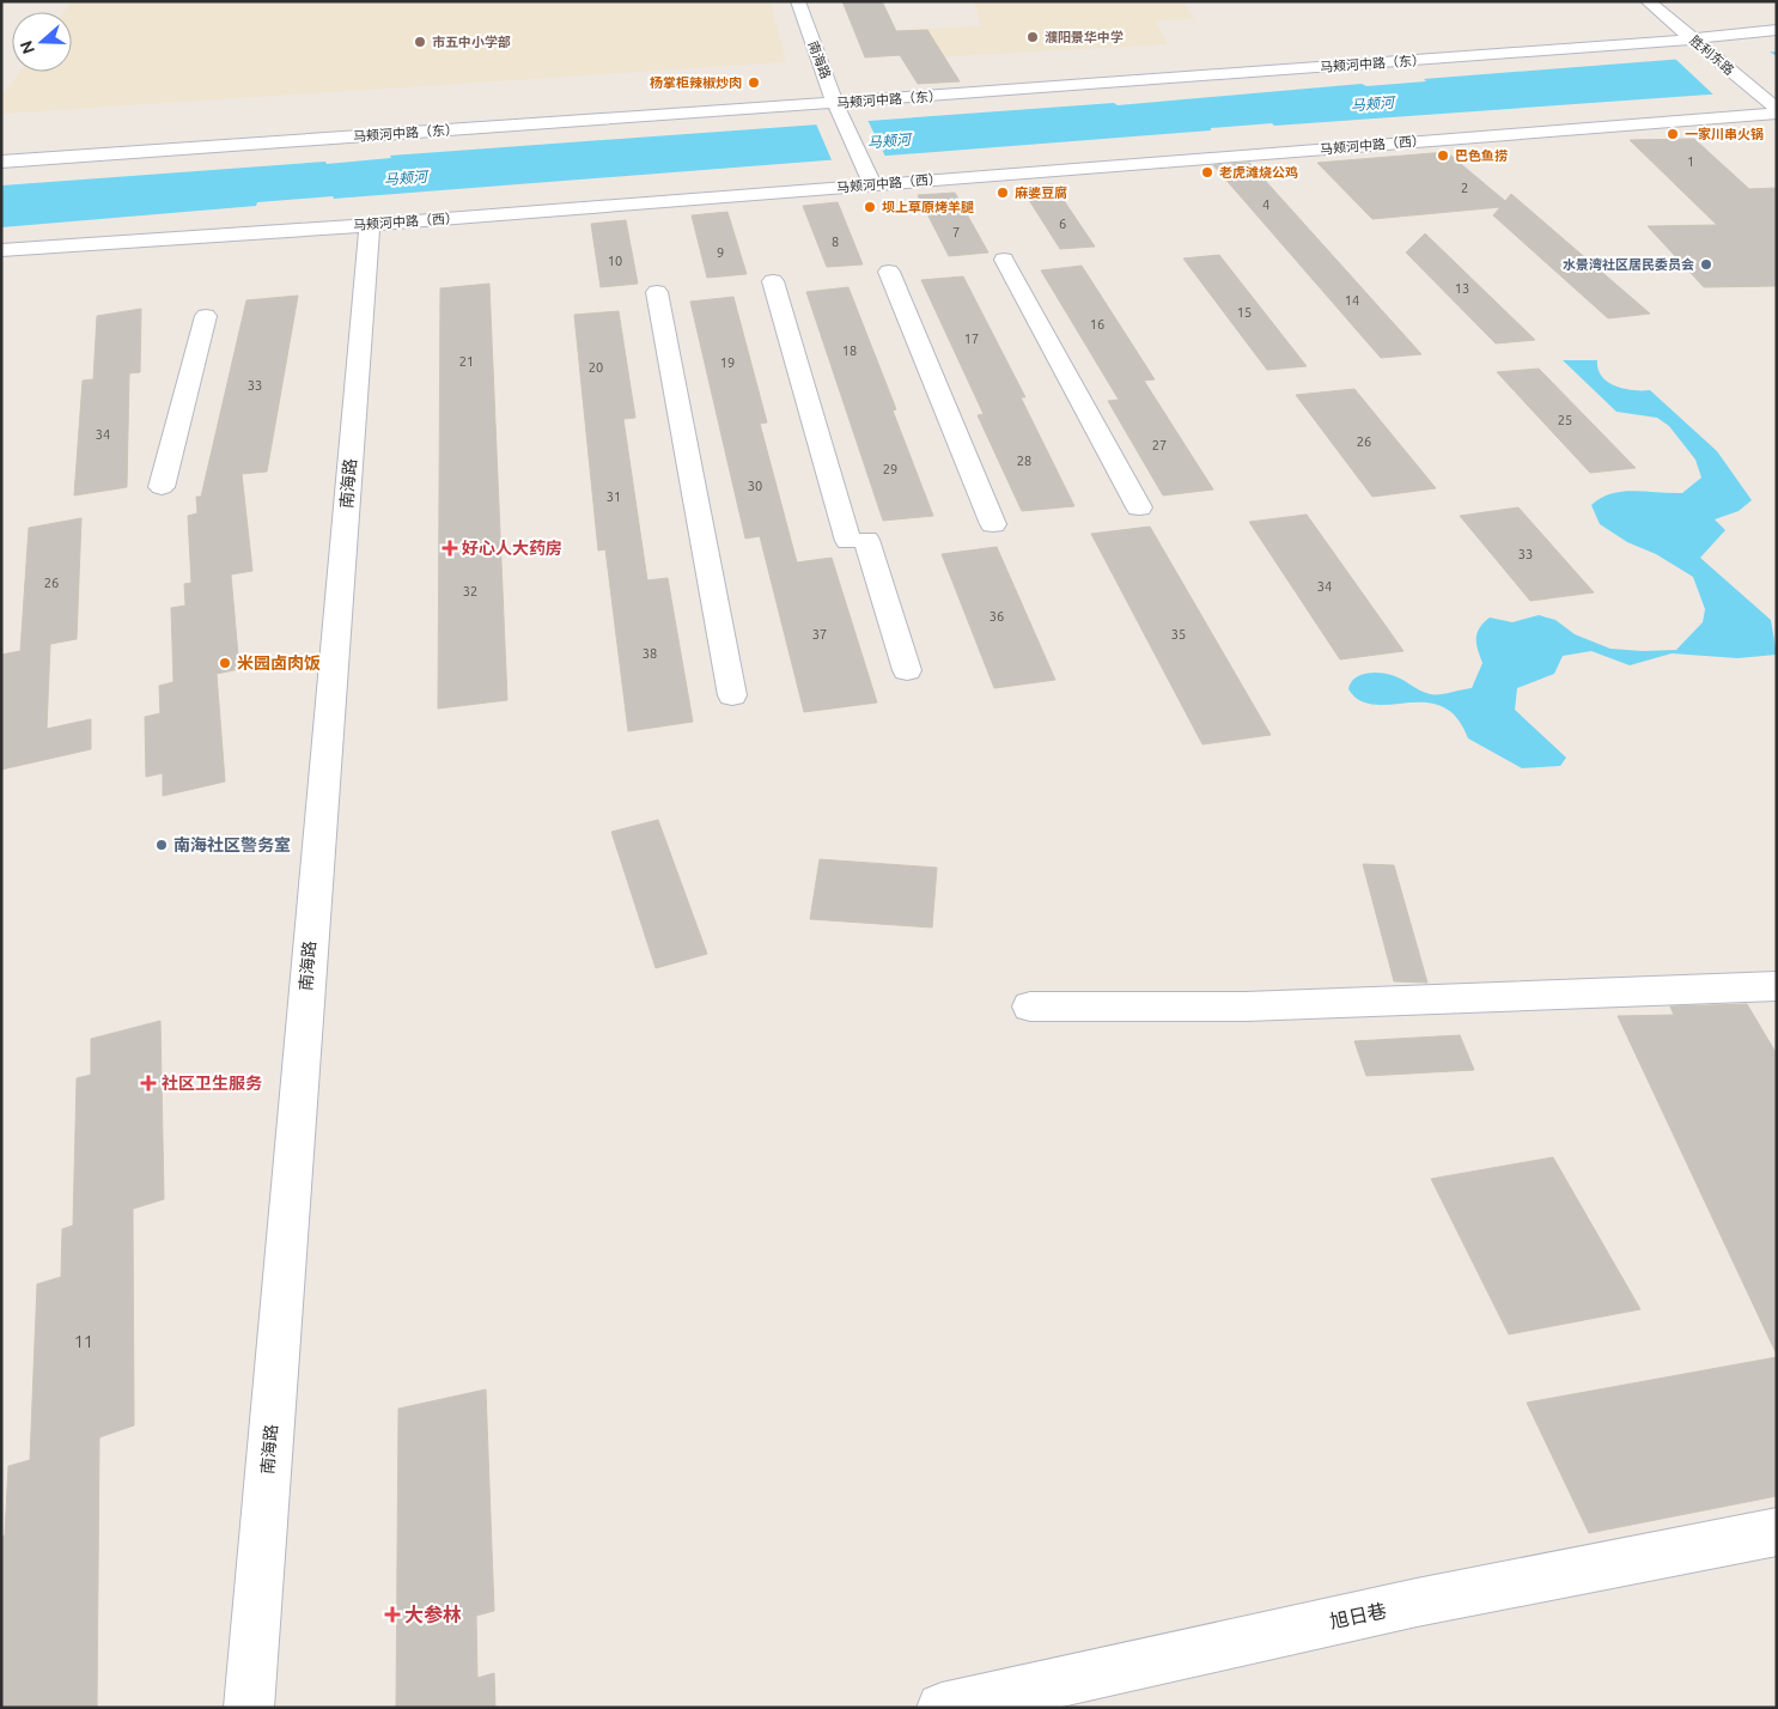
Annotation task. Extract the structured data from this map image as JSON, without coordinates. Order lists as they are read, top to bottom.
{
  "streets": {
    "street": [
      "胜利东路",
      "南海路",
      "马颊河中路（东）",
      "马颊河中路（西）",
      "旭日巷"
    ]
  },
  "crossings": [
    ["胜利东路", "马颊河中路（东）"],
    ["胜利东路", "马颊河中路（西）"],
    ["南海路", "马颊河中路（东）"],
    ["南海路", "马颊河中路（西）"]
  ],
  "water": ["马颊河"],
  "places": {
    "other": [
      "濮阳景华中学",
      "市五中小学部",
      "杨掌柜辣椒炒肉",
      "一家川串火锅",
      "巴色鱼捞",
      "老虎滩烧公鸡",
      "麻婆豆腐",
      "坝上草原烤羊腿",
      "水景湾社区居民委员会",
      "米园卤肉饭",
      "南海社区警务室"
    ],
    "health": ["好心人大药房", "社区卫生服务", "大参林"]
  },
  "house_numbers": [
    "1",
    "2",
    "4",
    "6",
    "7",
    "8",
    "9",
    "10",
    "13",
    "14",
    "15",
    "16",
    "17",
    "18",
    "21",
    "19",
    "20",
    "33",
    "25",
    "34",
    "26",
    "27",
    "28",
    "29",
    "30",
    "31",
    "33",
    "26",
    "34",
    "32",
    "36",
    "37",
    "35",
    "38",
    "11"
  ],
  "north": "left"
}
